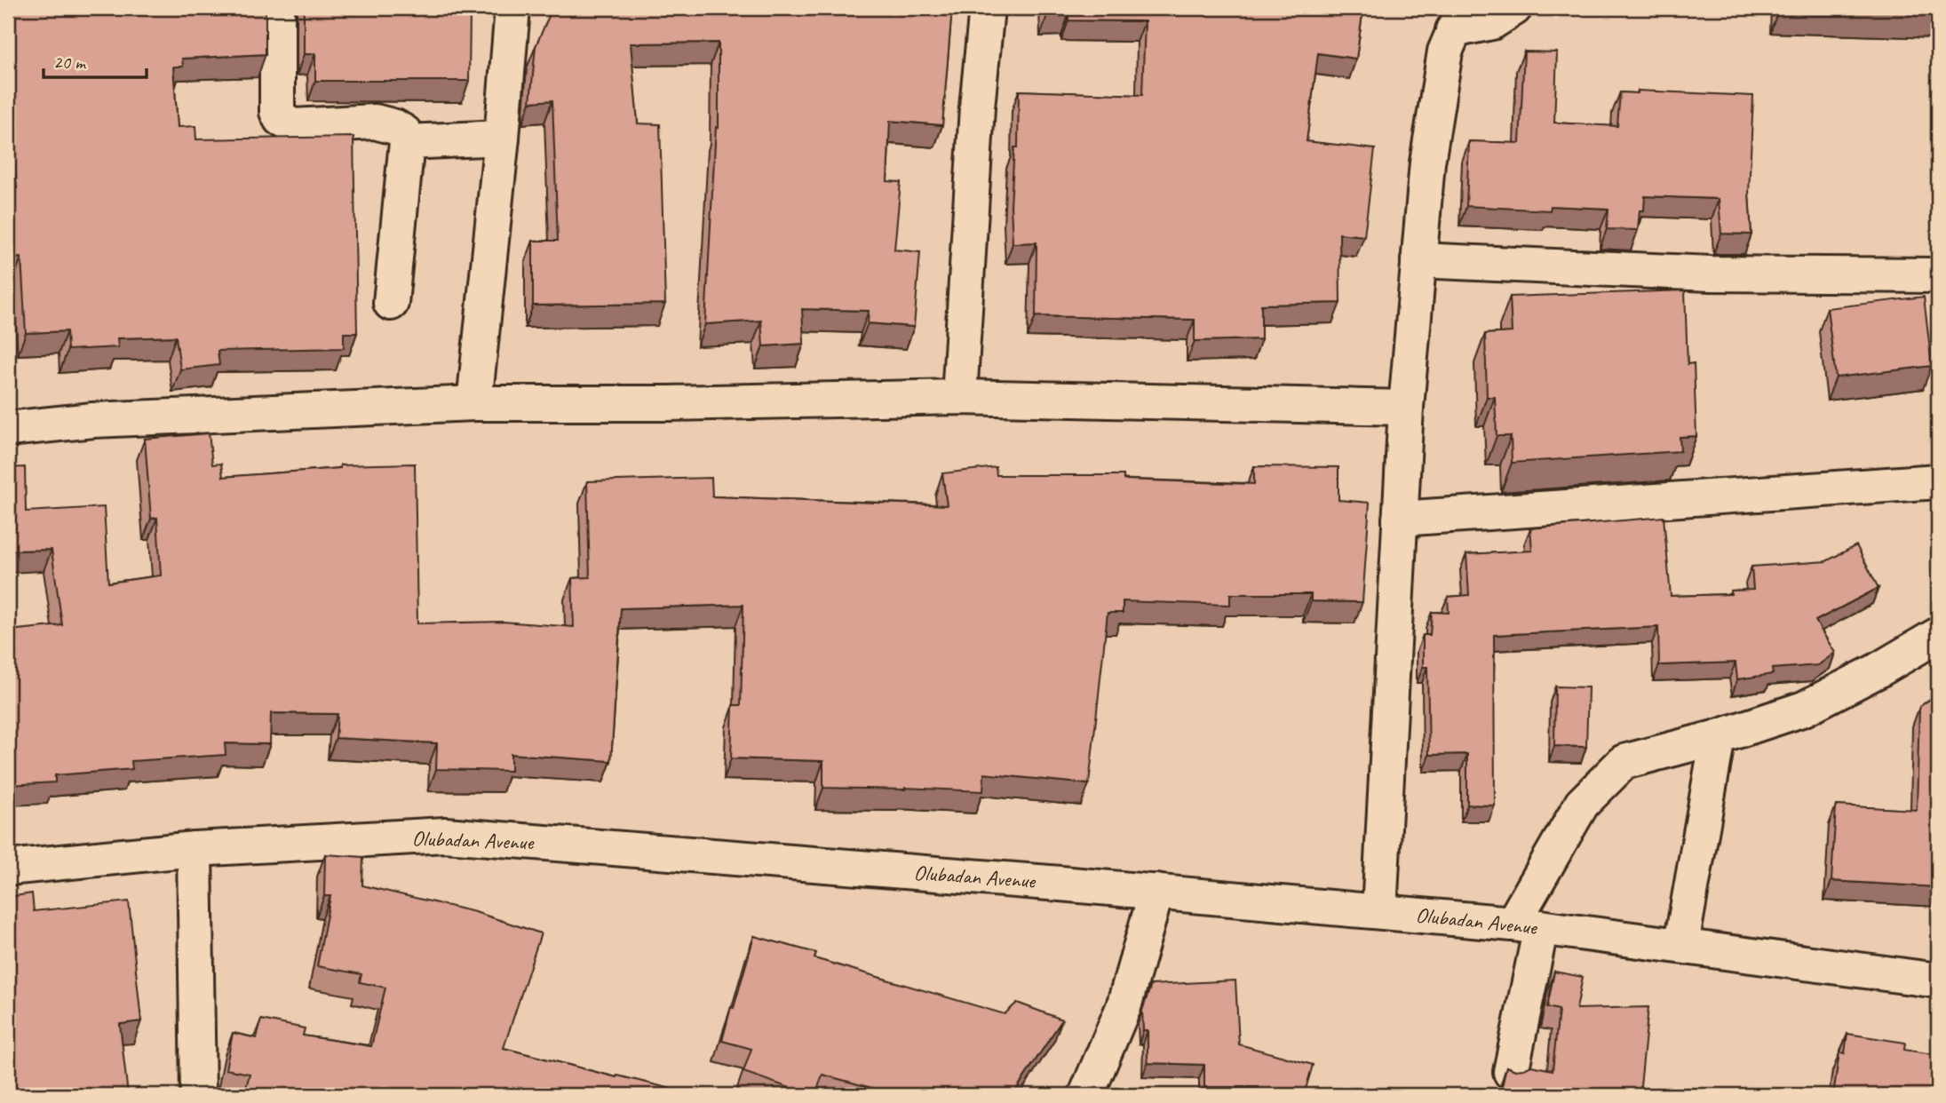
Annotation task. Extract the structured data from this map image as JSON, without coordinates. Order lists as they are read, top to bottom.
{
  "streets": {
    "street": ["Olubadan Avenue"]
  },
  "scale_bar": "20 m"
}
